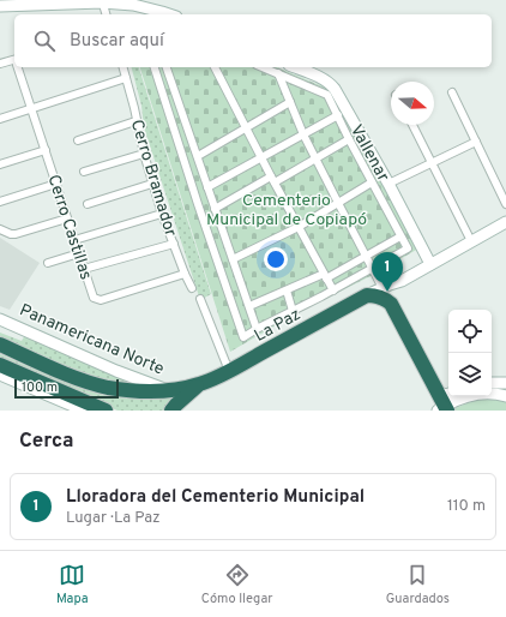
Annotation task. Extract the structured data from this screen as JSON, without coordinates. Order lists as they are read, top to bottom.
{
  "streets": {
    "highway": ["La Paz", "Panamericana Norte"],
    "street": ["Vallenar", "Cerro Bramador", "Cerro Castillas"]
  },
  "crossings": [
    ["Vallenar", "La Paz"],
    ["Cerro Bramador", "Cerro Castillas"],
    ["La Paz", "Panamericana Norte"]
  ],
  "parks": ["Cementerio Municipal de Copiapó"],
  "scale_bar": "100 m",
  "north": "right",
  "page": {
    "search": "Buscar aquí",
    "pins": "1",
    "scale": "100 m",
    "heading": "Cerca",
    "list": [
      {
        "mark": "1",
        "name": "Lloradora del Cementerio Municipal",
        "note": "Lugar · La Paz",
        "value": "110 m"
      }
    ],
    "nav": ["Mapa", "Cómo llegar", "Guardados"]
  }
}
